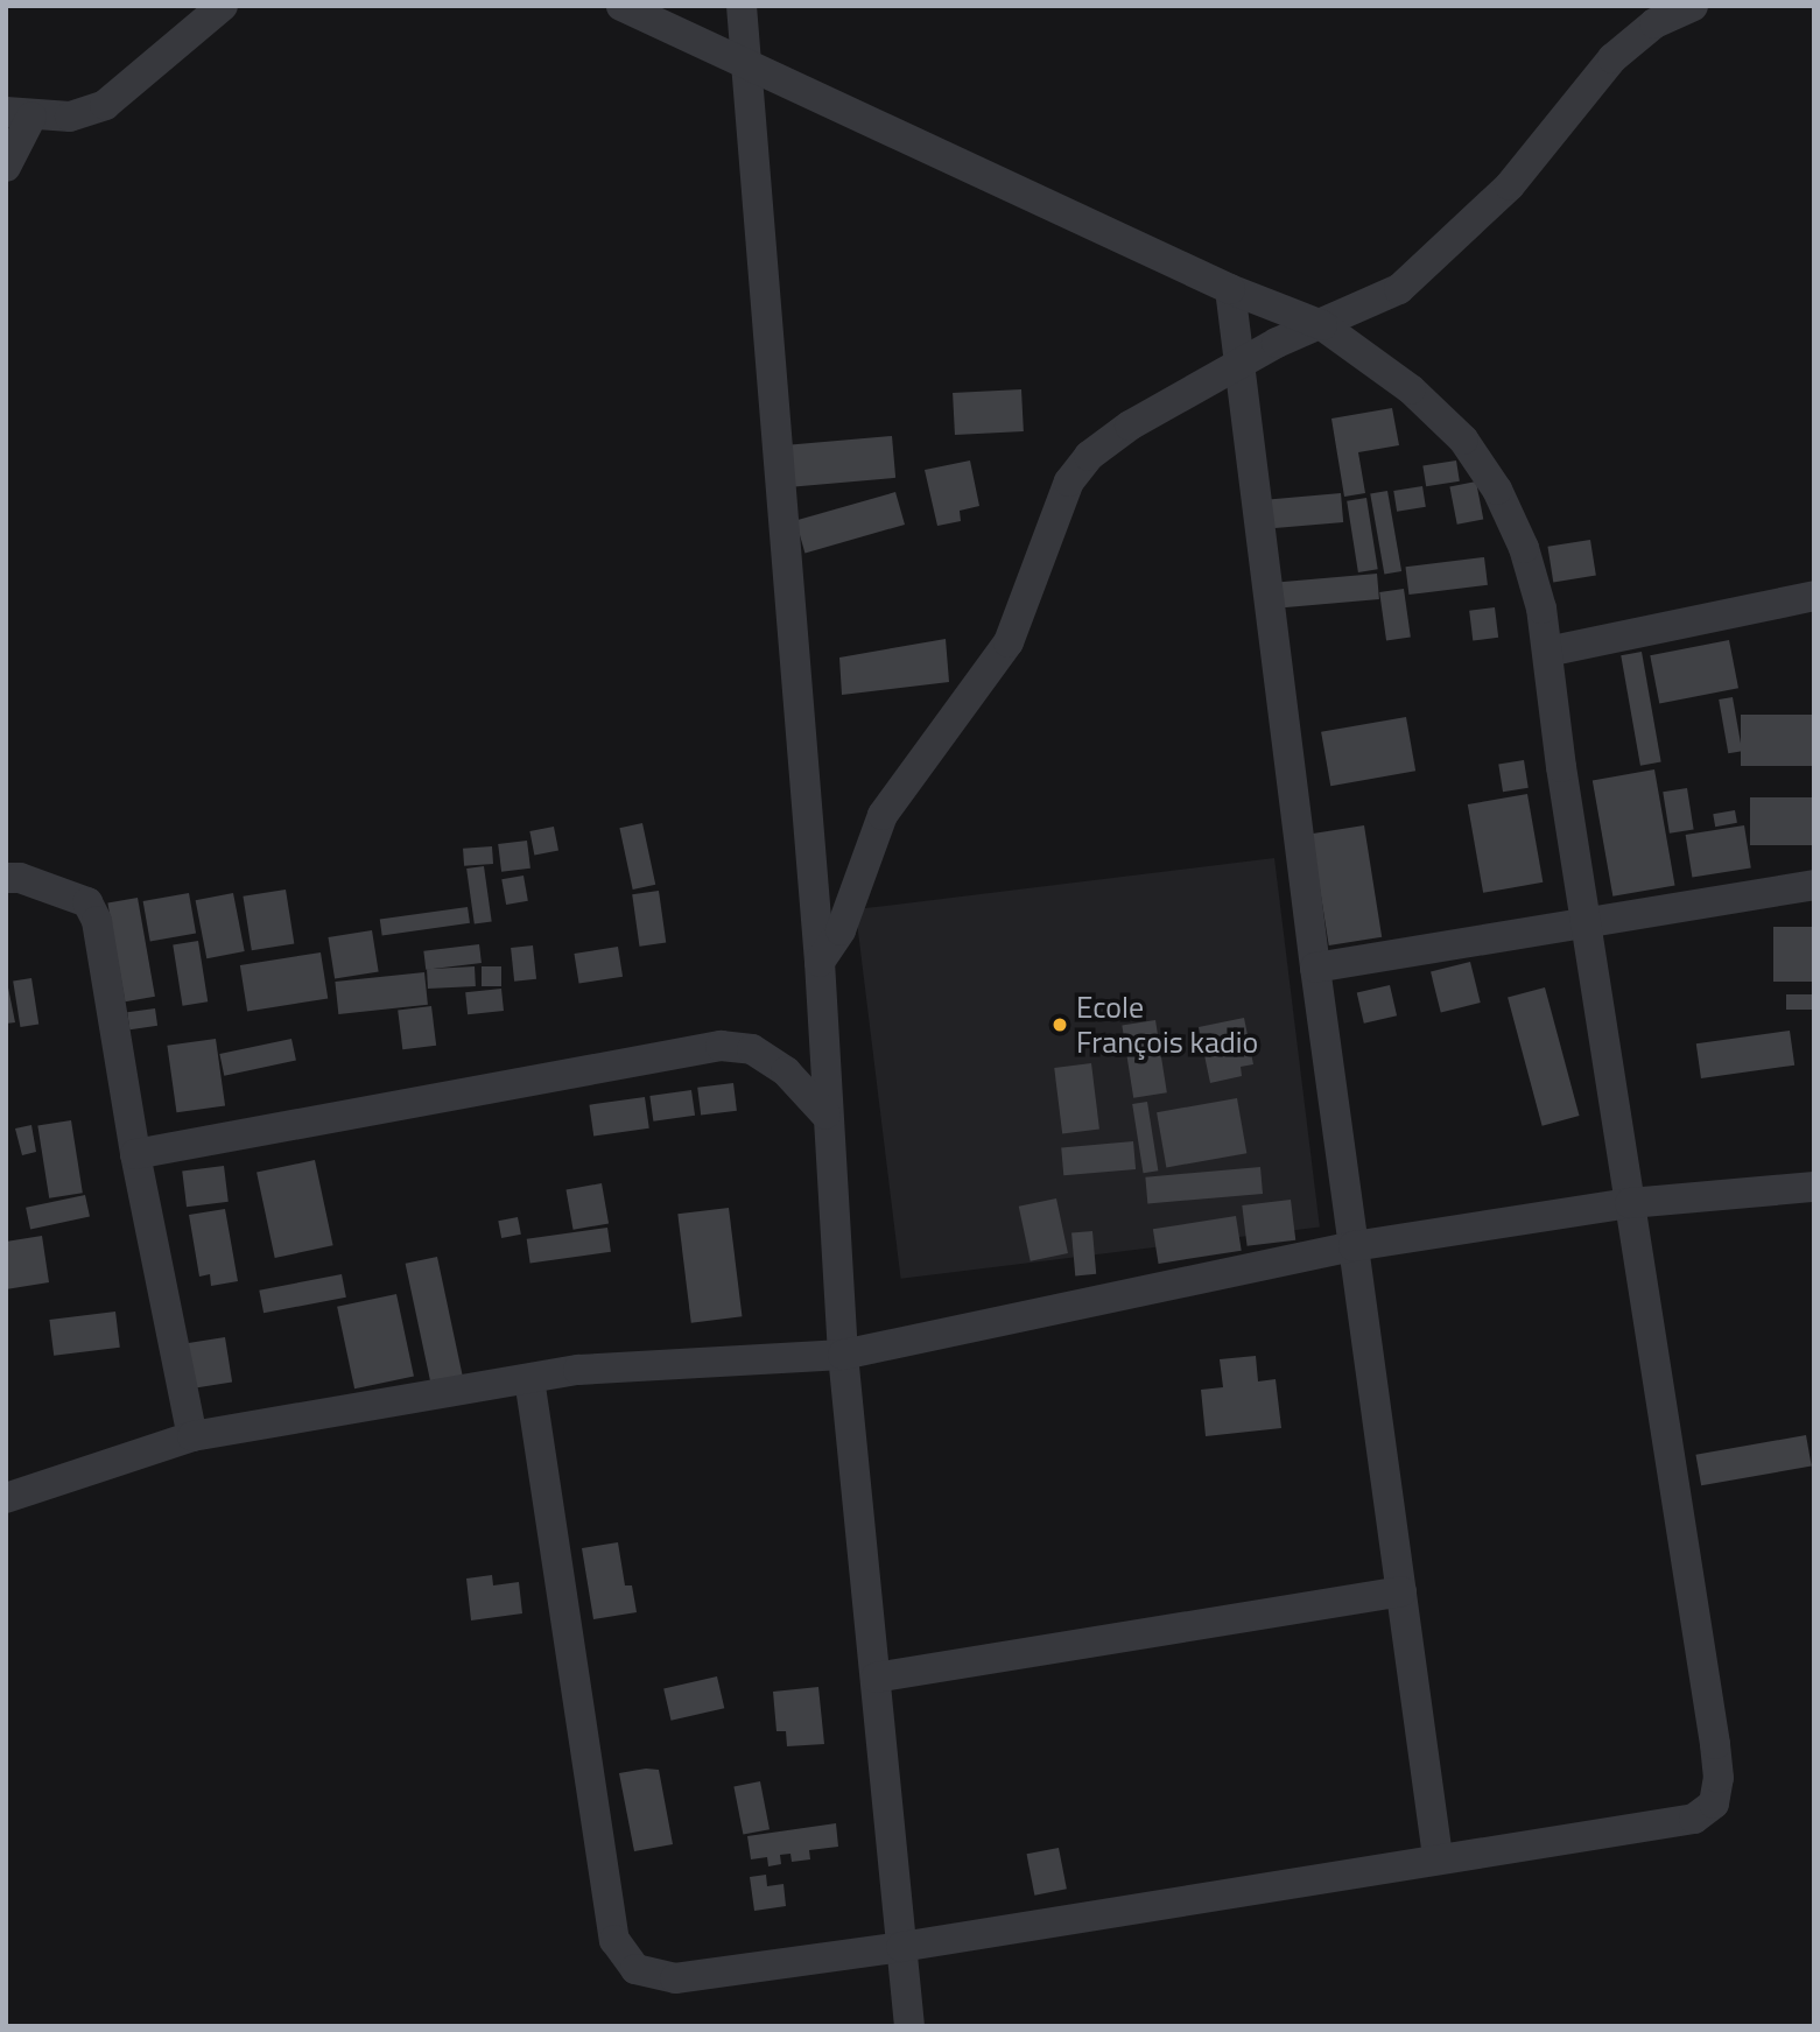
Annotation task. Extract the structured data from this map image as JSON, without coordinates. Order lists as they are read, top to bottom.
{
  "places": ["Ecole François kadio"]
}
